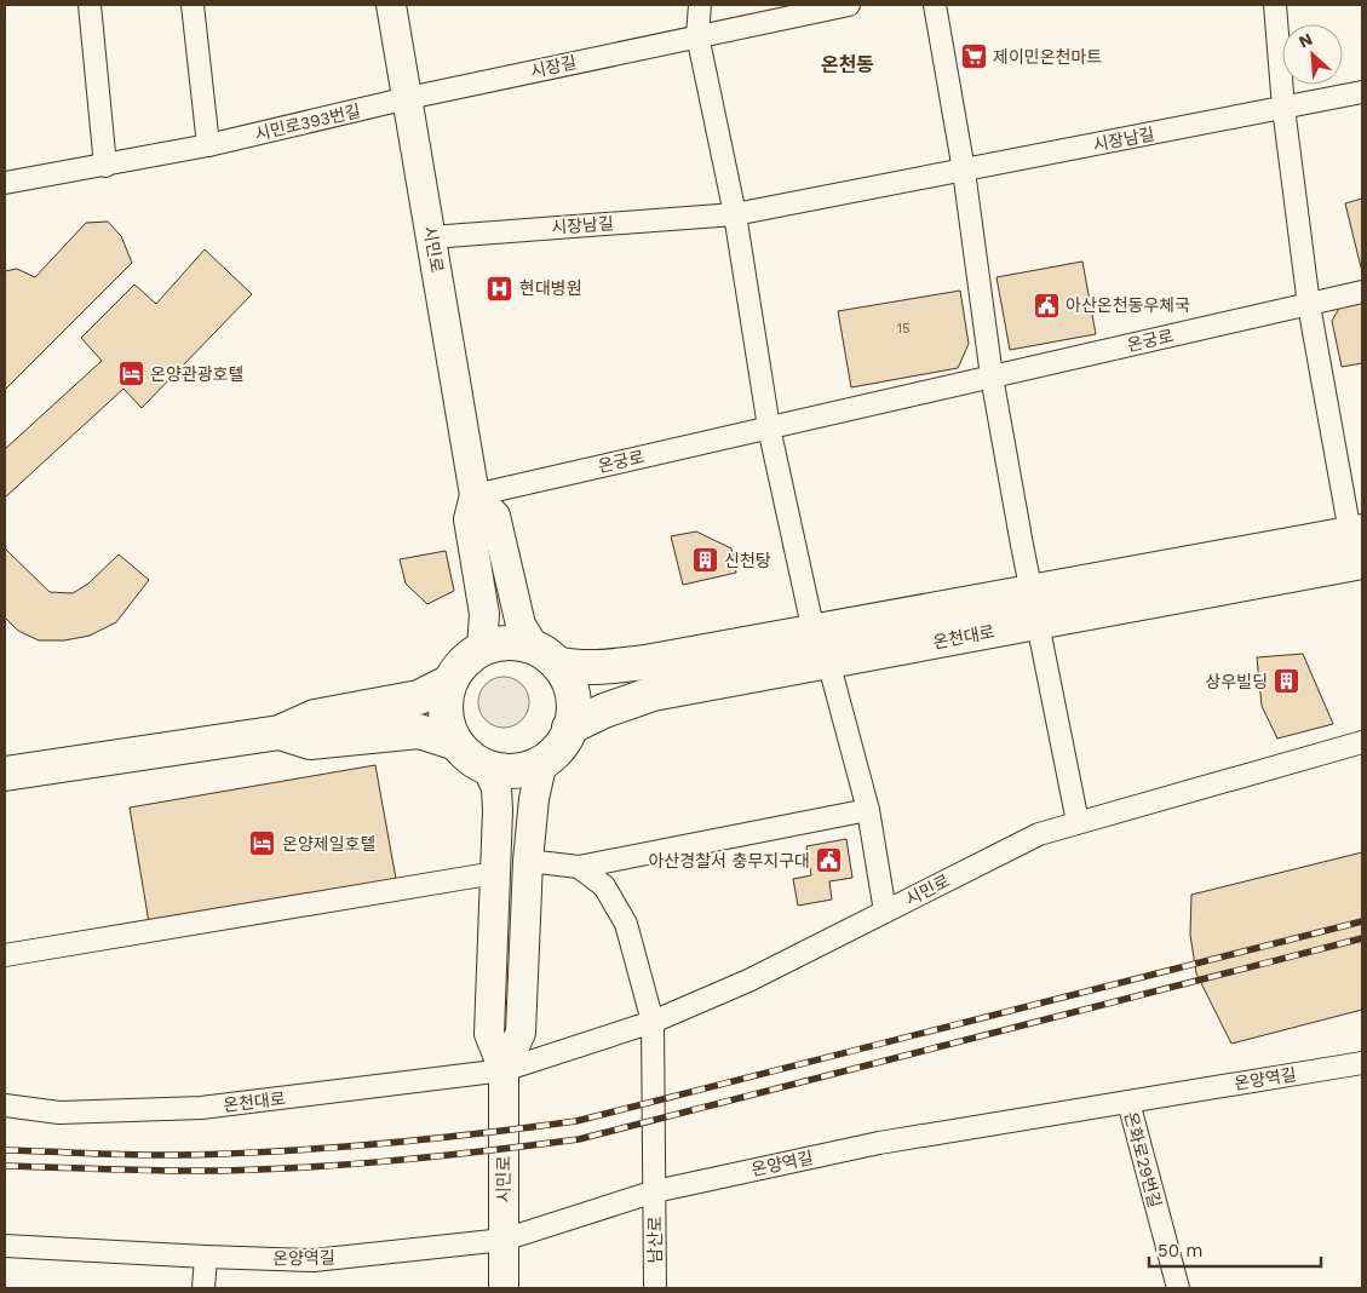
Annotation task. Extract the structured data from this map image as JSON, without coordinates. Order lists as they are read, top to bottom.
{
  "streets": {
    "main road": ["시민로", "온천대로"],
    "street": [
      "시장길",
      "시민로393번길",
      "시장남길",
      "온궁로",
      "온양역길",
      "온화로29번길",
      "남산로"
    ]
  },
  "crossings": [
    ["시장길", "시민로393번길"],
    ["시장길", "시민로"],
    ["시민로393번길", "시민로"],
    ["시장남길", "시민로"],
    ["시민로", "온궁로"],
    ["시민로", "온천대로"],
    ["시민로", "온양역길"],
    ["시민로", "남산로"],
    ["온궁로", "온천대로"],
    ["온양역길", "온화로29번길"],
    ["온양역길", "남산로"]
  ],
  "districts": ["온천동"],
  "places": {
    "supermarket": ["제이민온천마트"],
    "hospital": ["현대병원"],
    "public building": ["아산온천동우체국", "아산경찰서 충무지구대"],
    "hotel": ["온양관광호텔", "온양제일호텔"],
    "building": ["신천탕", "상우빌딩"]
  },
  "house_numbers": ["15"],
  "scale_bar": "50 m",
  "north": "top left"
}
